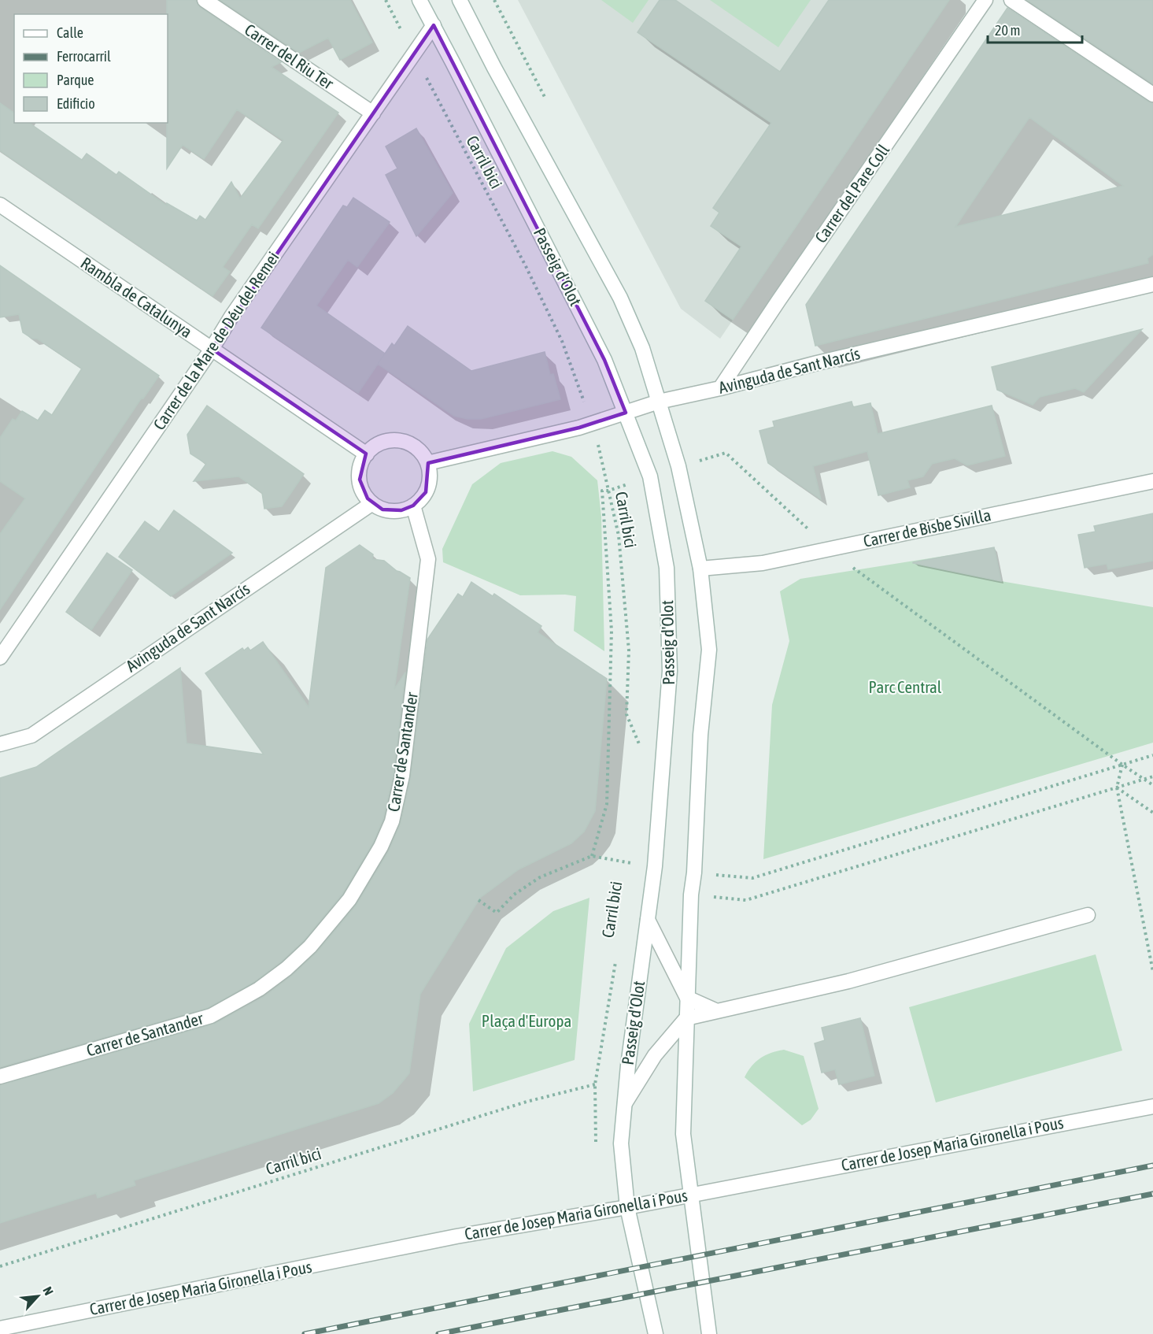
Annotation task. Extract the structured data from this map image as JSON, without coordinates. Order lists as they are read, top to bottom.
{
  "streets": {
    "street": [
      "Carrer del Riu Ter",
      "Carrer del Pare Coll",
      "Passeig d'Olot",
      "Rambla de Catalunya",
      "Carrer de la Mare de Déu del Remei",
      "Avinguda de Sant Narcís",
      "Carrer de Bisbe Sivilla",
      "Carrer de Santander",
      "Carrer de Josep Maria Gironella i Pous"
    ],
    "path": ["Carril bici"]
  },
  "crossings": [
    ["Carrer del Riu Ter", "Carrer de la Mare de Déu del Remei"],
    ["Carril bici", "Passeig d'Olot"],
    ["Carril bici", "Carrer de la Mare de Déu del Remei"],
    ["Carril bici", "Avinguda de Sant Narcís"],
    ["Carrer del Pare Coll", "Avinguda de Sant Narcís"],
    ["Passeig d'Olot", "Carrer de la Mare de Déu del Remei"],
    ["Passeig d'Olot", "Avinguda de Sant Narcís"],
    ["Passeig d'Olot", "Carrer de Josep Maria Gironella i Pous"],
    ["Rambla de Catalunya", "Carrer de la Mare de Déu del Remei"],
    ["Rambla de Catalunya", "Avinguda de Sant Narcís"],
    ["Rambla de Catalunya", "Carrer de Santander"],
    ["Avinguda de Sant Narcís", "Carrer de Santander"]
  ],
  "parks": ["Parc Central", "Plaça d'Europa"],
  "legend": [
    "Calle",
    "Ferrocarril",
    "Parque",
    "Edificio"
  ],
  "scale_bar": "20 m",
  "north": "top right"
}
